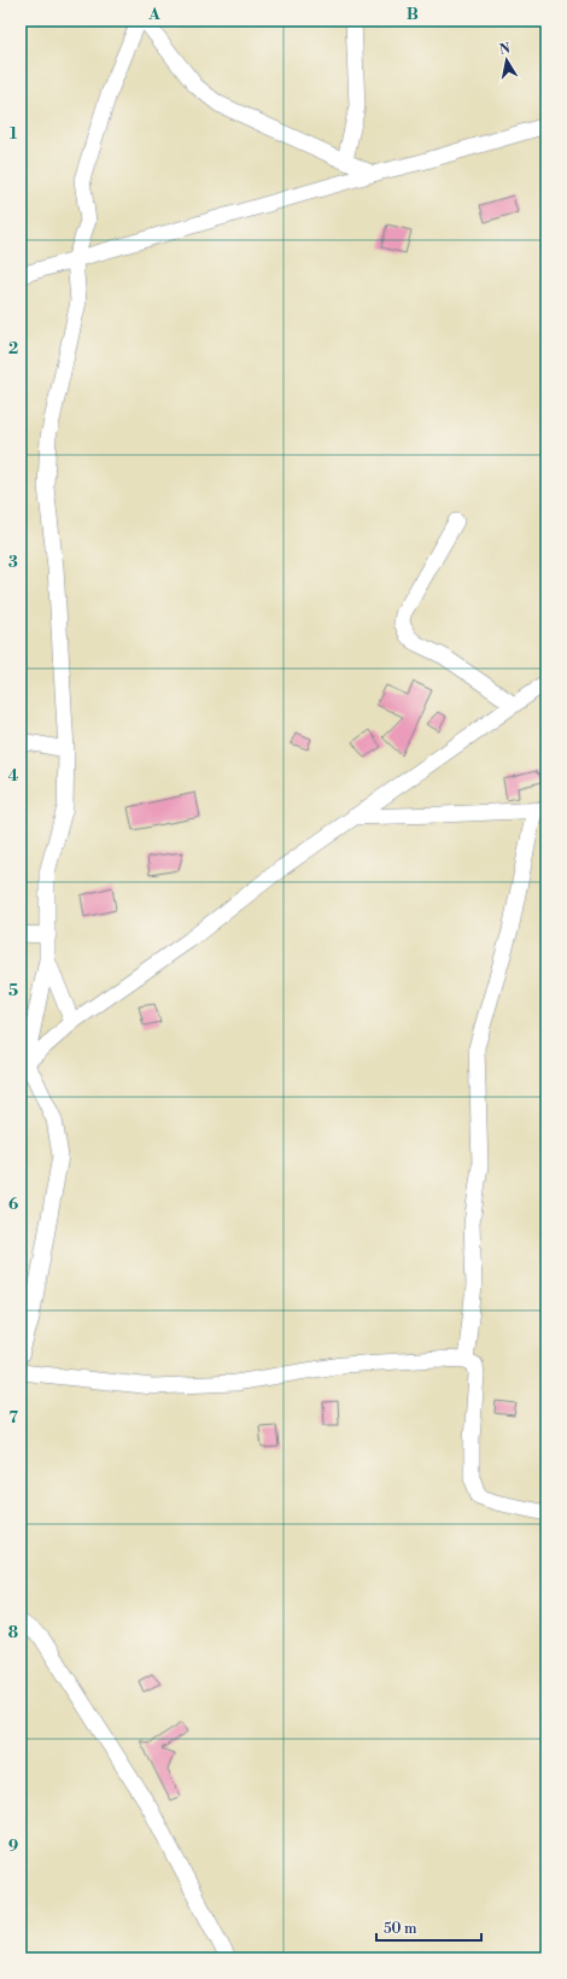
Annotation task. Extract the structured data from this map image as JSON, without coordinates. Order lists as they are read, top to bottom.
{
  "scale_bar": "50 m",
  "north": "top",
  "grid": {
    "columns": ["A", "B"],
    "rows": [
      "1",
      "2",
      "3",
      "4",
      "5",
      "6",
      "7",
      "8",
      "9"
    ]
  }
}
